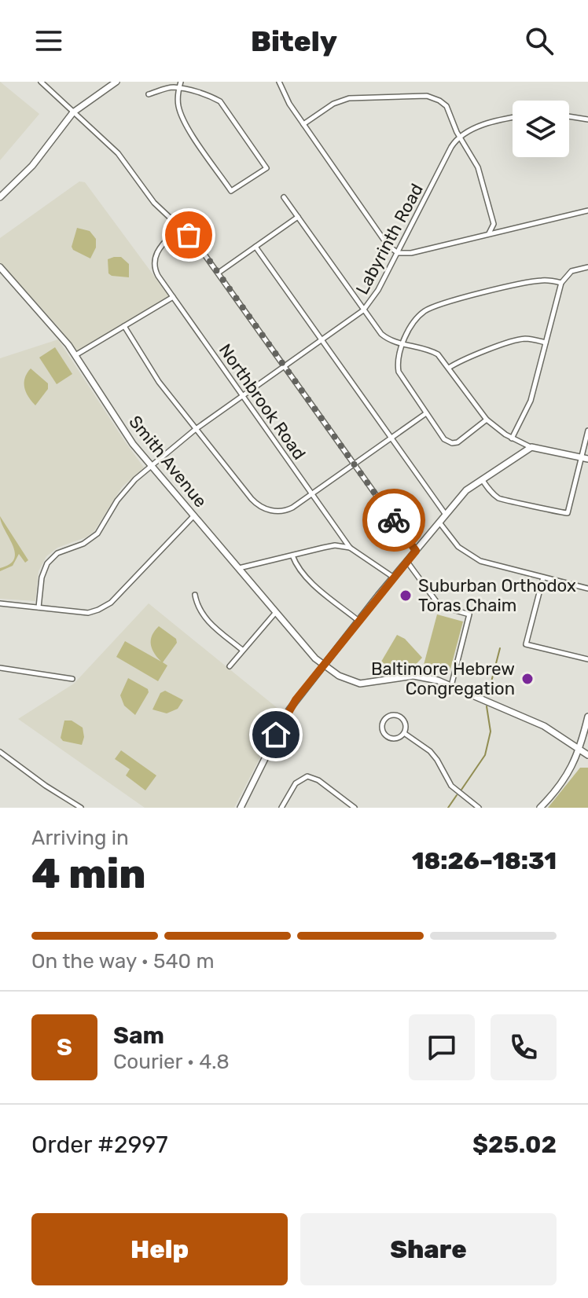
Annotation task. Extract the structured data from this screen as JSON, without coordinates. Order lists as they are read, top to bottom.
{
  "streets": {
    "main road": ["Smith Avenue"],
    "street": ["Labyrinth Road", "Northbrook Road"]
  },
  "crossings": [
    ["Labyrinth Road", "Northbrook Road"],
    ["Labyrinth Road", "Smith Avenue"]
  ],
  "places": ["Suburban Orthodox Toras Chaim", "Baltimore Hebrew Congregation"],
  "page": {
    "header": "Bitely",
    "heading": ["4 min", "Arriving in", "18:26–18:31"],
    "panel": [
      "Sam",
      "Courier · 4.8",
      "Order #2997",
      "$25.02"
    ],
    "bar": "On the way · 540 m",
    "round": "S",
    "buttons": ["Help", "Share"]
  }
}
